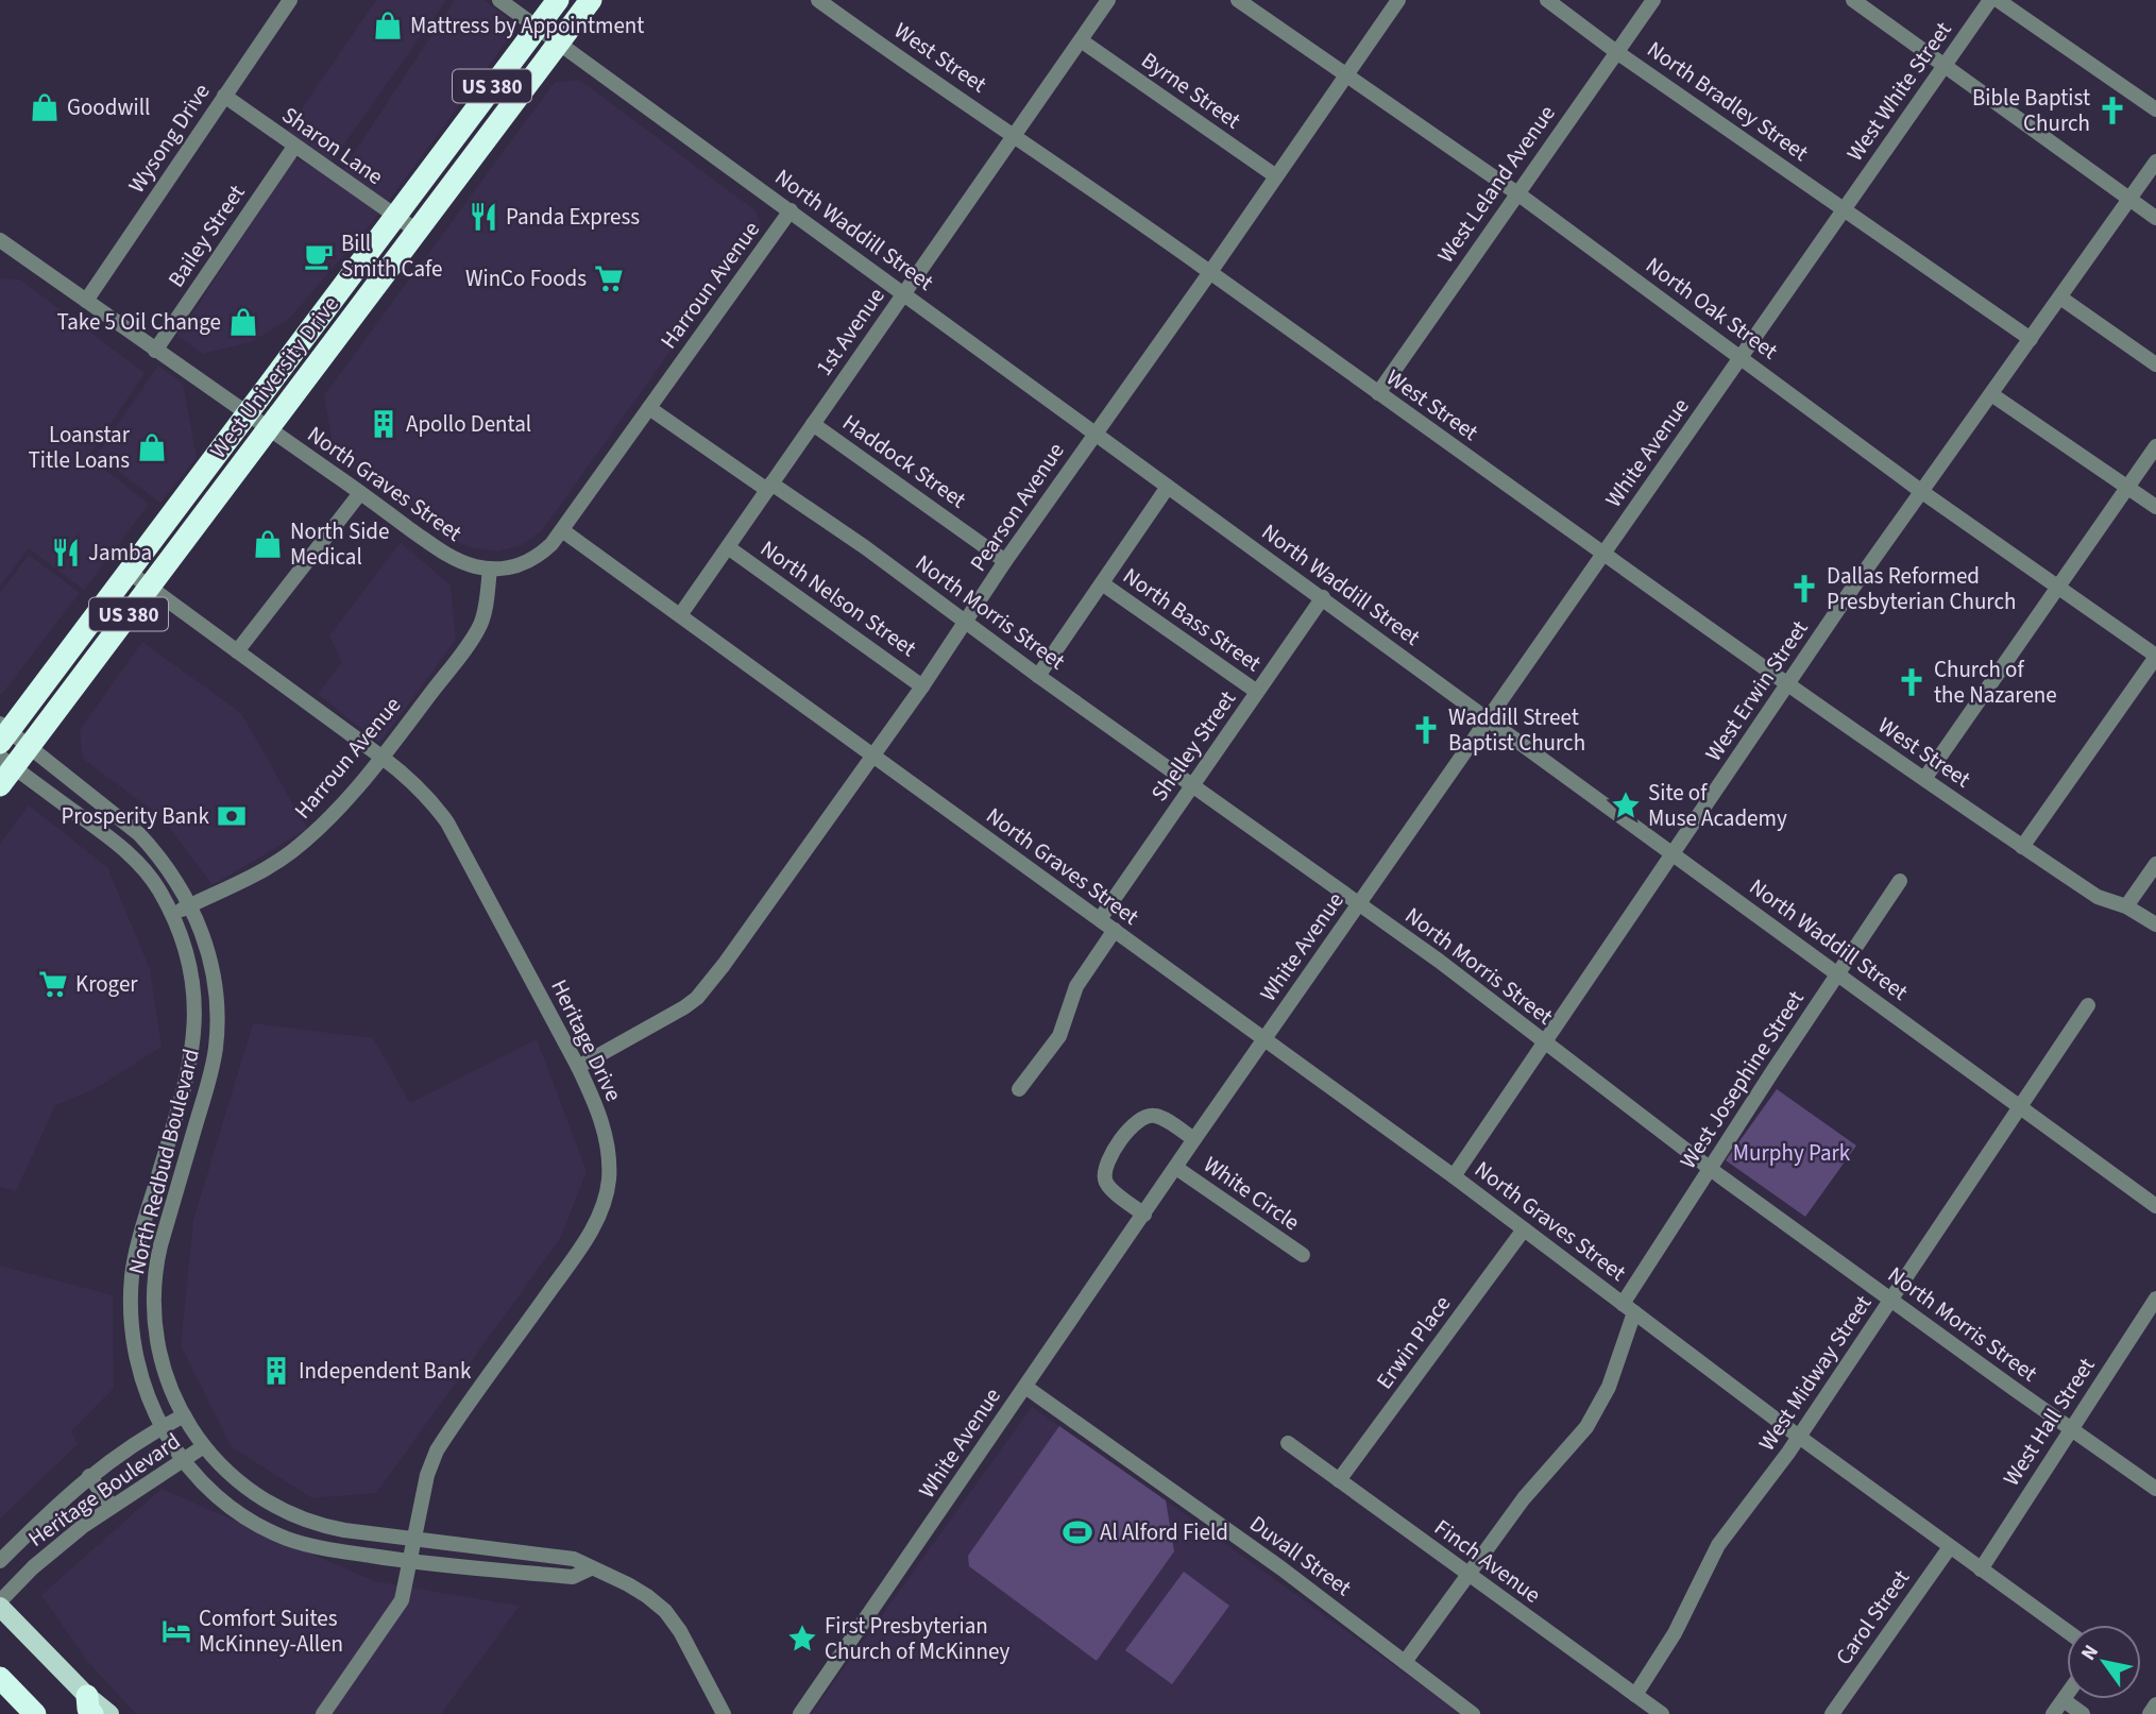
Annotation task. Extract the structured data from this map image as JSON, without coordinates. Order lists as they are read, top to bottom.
{
  "streets": {
    "highway": ["US 380", "West University Drive"],
    "street": [
      "West Street",
      "Byrne Street",
      "West White Street",
      "North Bradley Street",
      "Wysong Drive",
      "Sharon Lane",
      "West Leland Avenue",
      "North Waddill Street",
      "Bailey Street",
      "Harroun Avenue",
      "North Oak Street",
      "1st Avenue",
      "White Avenue",
      "Haddock Street",
      "North Graves Street",
      "Pearson Avenue",
      "North Nelson Street",
      "North Morris Street",
      "North Bass Street",
      "West Erwin Street",
      "Shelley Street",
      "Heritage Drive",
      "West Josephine Street",
      "North Redbud Boulevard",
      "White Circle",
      "Erwin Place",
      "West Midway Street",
      "West Hall Street",
      "Heritage Boulevard",
      "Duvall Street",
      "Finch Avenue",
      "Carol Street"
    ]
  },
  "crossings": [
    ["West Street", "West Leland Avenue"],
    ["West Street", "1st Avenue"],
    ["West Street", "White Avenue"],
    ["West Street", "Pearson Avenue"],
    ["West Street", "West Erwin Street"],
    ["Byrne Street", "1st Avenue"],
    ["Byrne Street", "Pearson Avenue"],
    ["West White Street", "North Bradley Street"],
    ["West White Street", "White Avenue"],
    ["North Bradley Street", "West Leland Avenue"],
    ["North Bradley Street", "White Avenue"],
    ["North Bradley Street", "West Erwin Street"],
    ["Wysong Drive", "Sharon Lane"],
    ["Wysong Drive", "North Graves Street"],
    ["Sharon Lane", "Bailey Street"],
    ["Sharon Lane", "West University Drive"],
    ["West Leland Avenue", "North Oak Street"],
    ["North Waddill Street", "Harroun Avenue"],
    ["North Waddill Street", "1st Avenue"],
    ["North Waddill Street", "West University Drive"],
    ["North Waddill Street", "White Avenue"],
    ["North Waddill Street", "Pearson Avenue"],
    ["North Waddill Street", "West Erwin Street"],
    ["North Waddill Street", "Shelley Street"],
    ["North Waddill Street", "West Josephine Street"],
    ["North Waddill Street", "West Midway Street"],
    ["Bailey Street", "North Graves Street"],
    ["Harroun Avenue", "North Graves Street"],
    ["Harroun Avenue", "North Morris Street"],
    ["Harroun Avenue", "Heritage Drive"],
    ["Harroun Avenue", "North Redbud Boulevard"],
    ["North Oak Street", "White Avenue"],
    ["North Oak Street", "Pearson Avenue"],
    ["North Oak Street", "West Erwin Street"],
    ["1st Avenue", "Haddock Street"],
    ["1st Avenue", "North Graves Street"],
    ["1st Avenue", "North Nelson Street"],
    ["1st Avenue", "North Morris Street"],
    ["West University Drive", "North Graves Street"],
    ["West University Drive", "Heritage Drive"],
    ["West University Drive", "North Redbud Boulevard"],
    ["White Avenue", "North Graves Street"],
    ["White Avenue", "North Morris Street"],
    ["White Avenue", "White Circle"],
    ["White Avenue", "Duvall Street"],
    ["Haddock Street", "Pearson Avenue"],
    ["North Graves Street", "Pearson Avenue"],
    ["North Graves Street", "West Erwin Street"],
    ["North Graves Street", "Shelley Street"],
    ["North Graves Street", "West Josephine Street"],
    ["North Graves Street", "Erwin Place"],
    ["North Graves Street", "West Midway Street"],
    ["North Graves Street", "West Hall Street"],
    ["North Graves Street", "Carol Street"],
    ["Pearson Avenue", "North Nelson Street"],
    ["Pearson Avenue", "North Morris Street"],
    ["Pearson Avenue", "Heritage Drive"],
    ["North Morris Street", "West Erwin Street"],
    ["North Morris Street", "Shelley Street"],
    ["North Morris Street", "West Josephine Street"],
    ["North Morris Street", "West Midway Street"],
    ["North Morris Street", "West Hall Street"],
    ["North Bass Street", "Shelley Street"],
    ["Heritage Drive", "North Redbud Boulevard"],
    ["West Josephine Street", "Duvall Street"],
    ["West Josephine Street", "Finch Avenue"],
    ["North Redbud Boulevard", "Heritage Boulevard"],
    ["Erwin Place", "Finch Avenue"],
    ["West Midway Street", "Finch Avenue"]
  ],
  "parks": ["Murphy Park"],
  "places": {
    "shop": [
      "Mattress by Appointment",
      "Goodwill",
      "Take 5 Oil Change",
      "Loanstar Title Loans",
      "North Side Medical"
    ],
    "church": [
      "Bible Baptist Church",
      "Dallas Reformed Presbyterian Church",
      "Church of the Nazarene",
      "Waddill Street Baptist Church"
    ],
    "restaurant": ["Panda Express", "Jamba"],
    "cafe": ["Bill Smith Cafe"],
    "supermarket": ["WinCo Foods", "Kroger"],
    "building": ["Apollo Dental", "Independent Bank"],
    "place": ["Site of Muse Academy", "First Presbyterian Church of McKinney"],
    "bank": ["Prosperity Bank"],
    "sports": ["Al Alford Field"],
    "hotel": ["Comfort Suites McKinney-Allen"]
  },
  "north": "top left"
}
